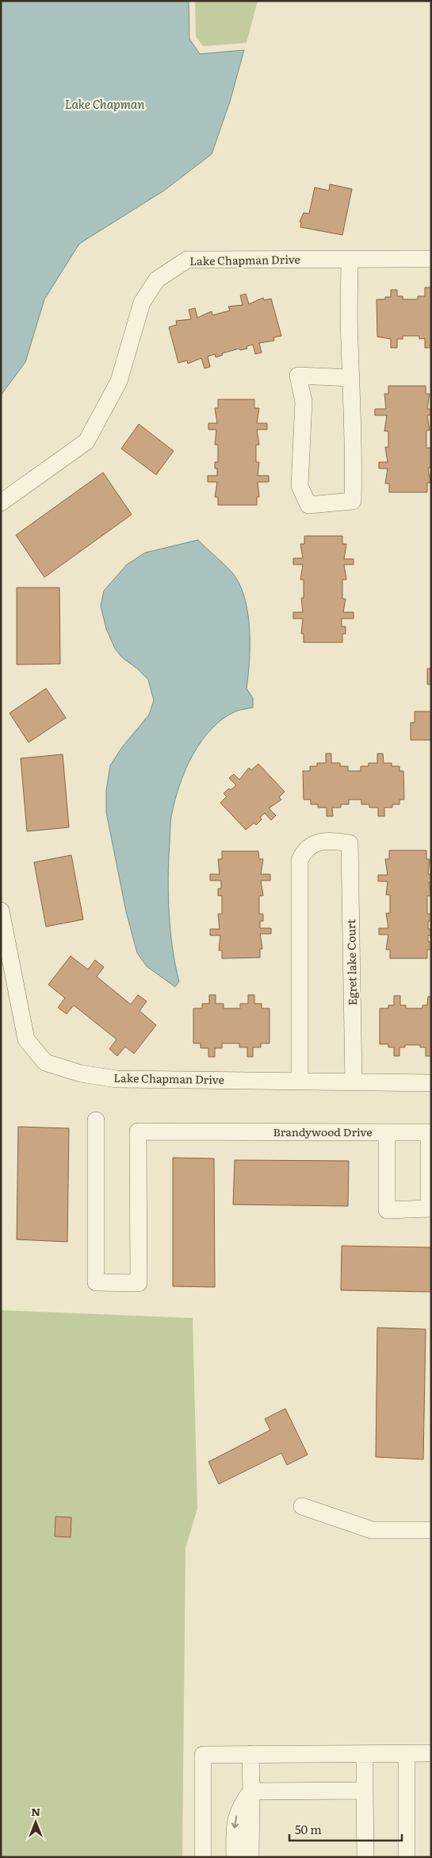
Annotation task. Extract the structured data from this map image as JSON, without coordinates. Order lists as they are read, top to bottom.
{
  "streets": {
    "street": ["Lake Chapman Drive", "Egret lake Court", "Brandywood Drive"]
  },
  "crossings": [
    ["Lake Chapman Drive", "Egret lake Court"]
  ],
  "water": ["Lake Chapman"],
  "scale_bar": "50 m",
  "north": "top"
}
